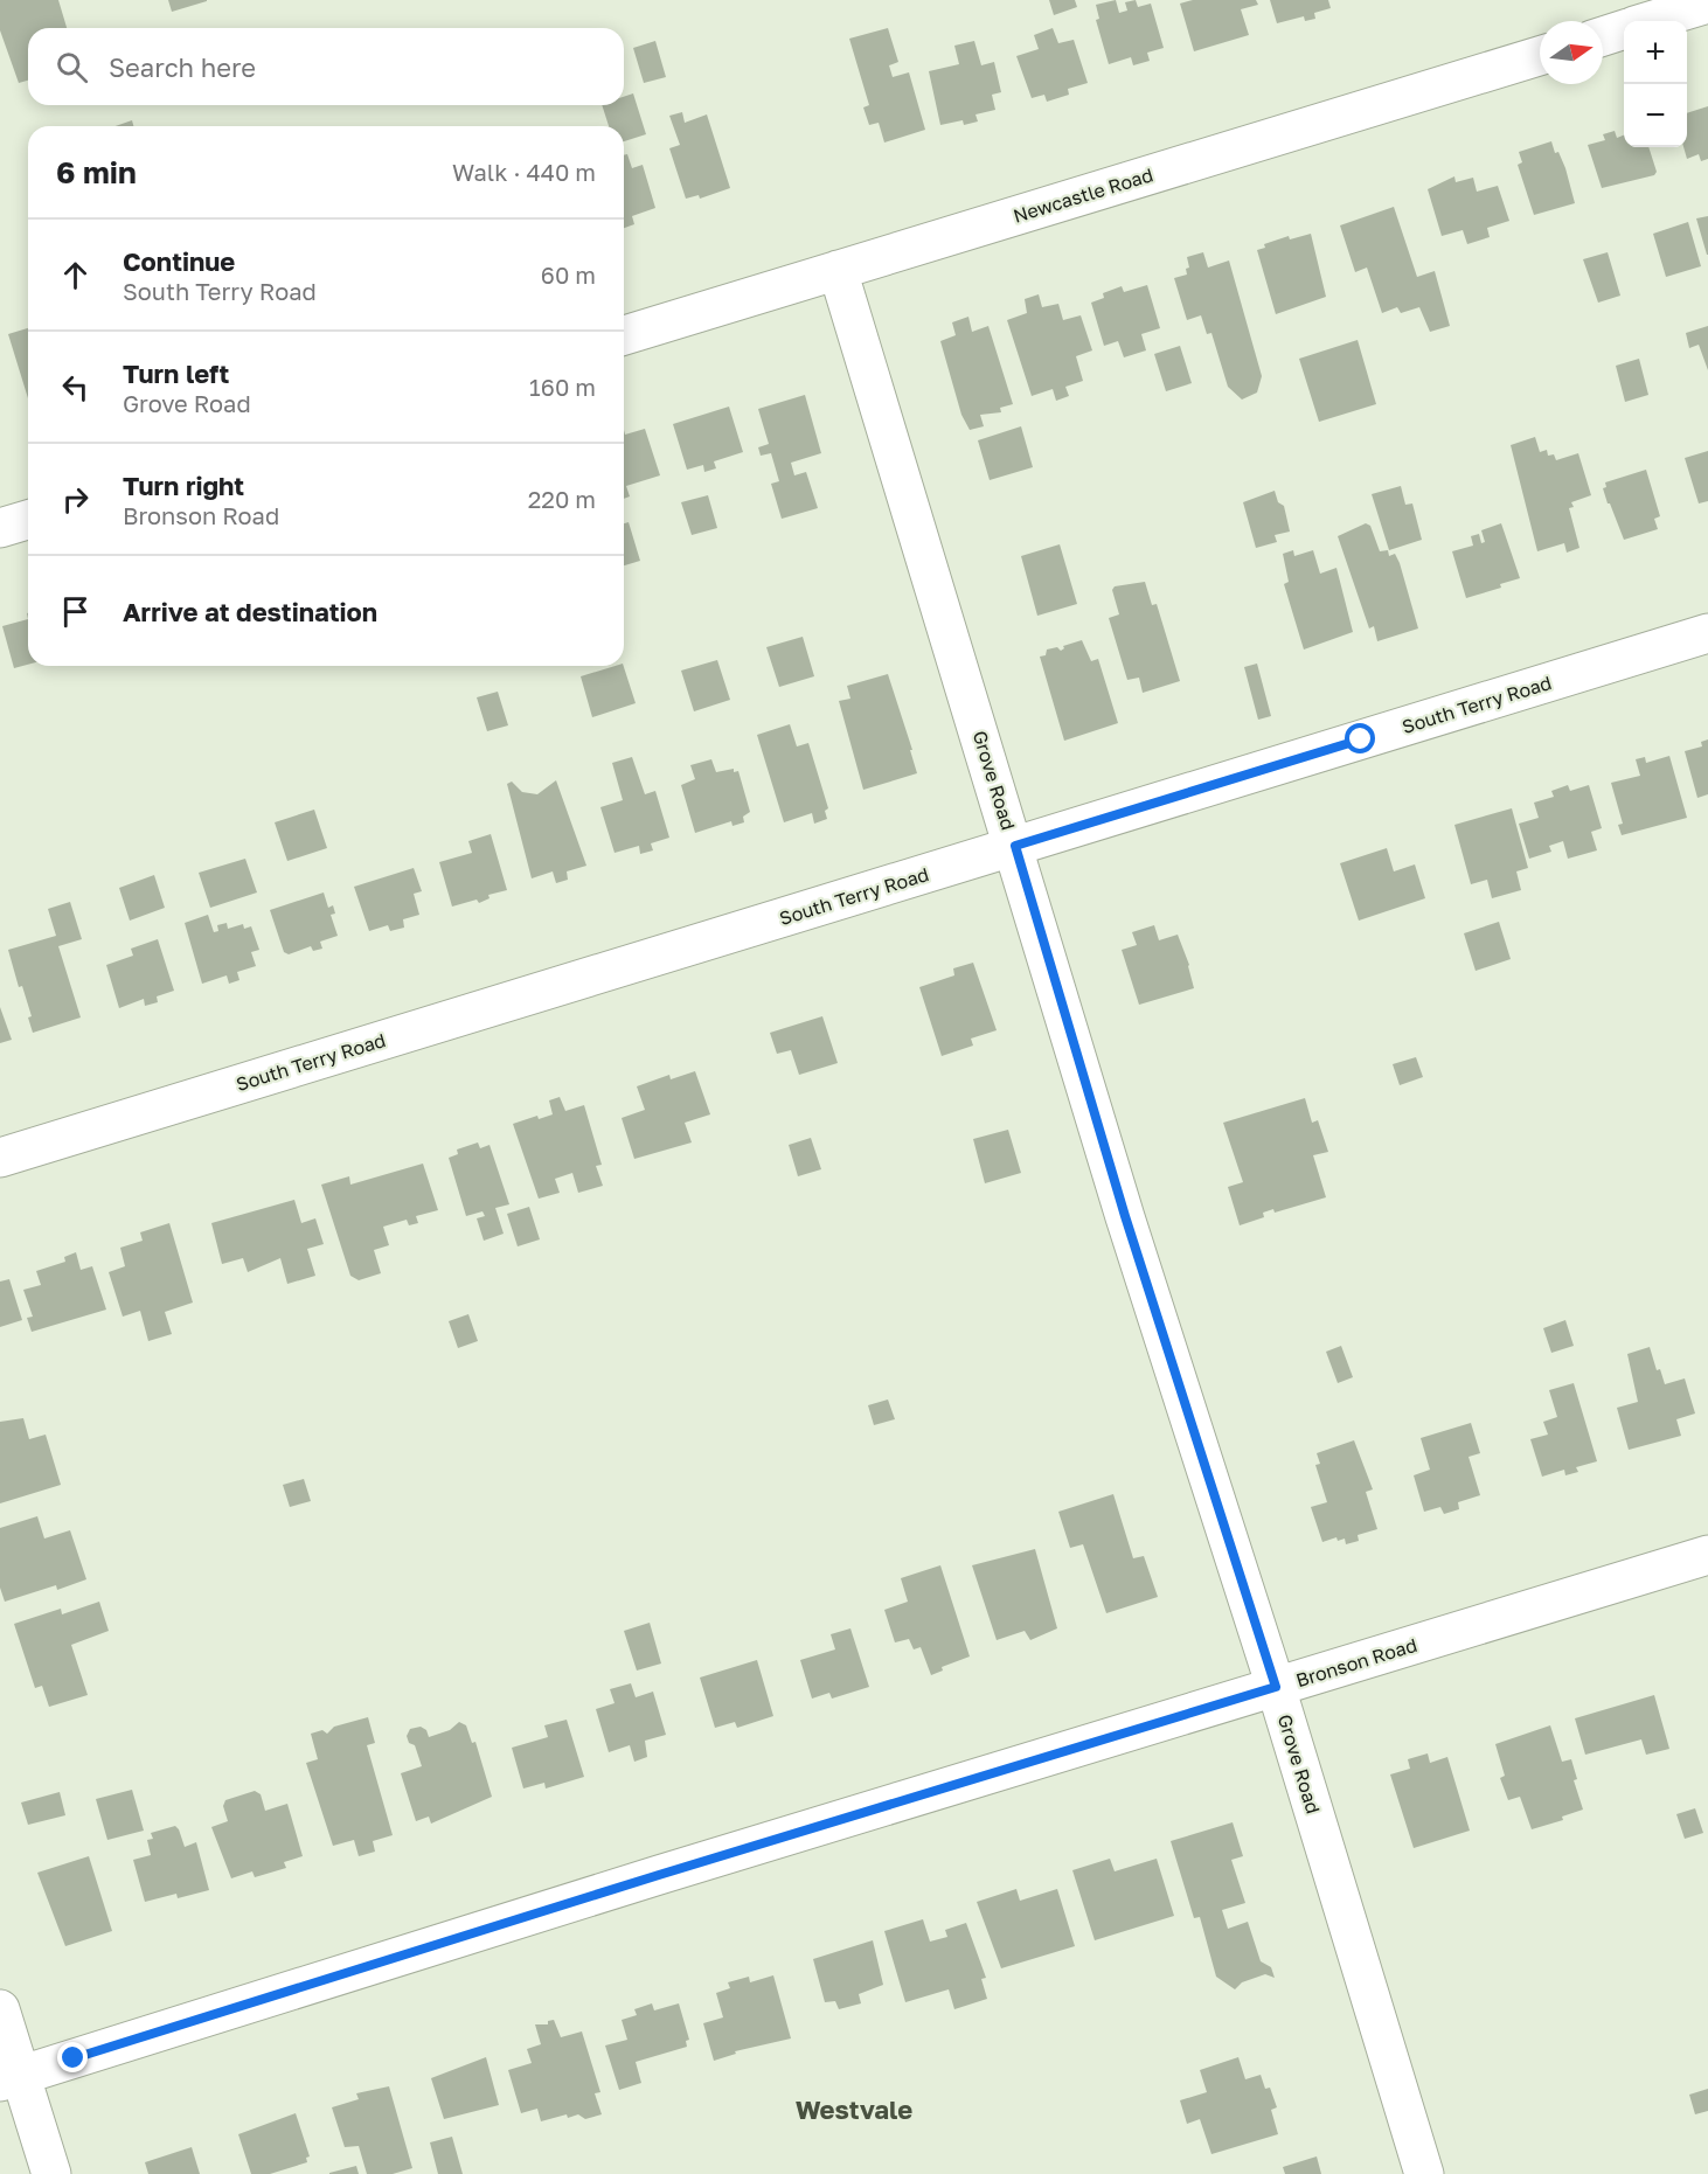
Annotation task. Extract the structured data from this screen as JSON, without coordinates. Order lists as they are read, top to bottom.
{
  "streets": {
    "street": [
      "Newcastle Road",
      "South Terry Road",
      "Grove Road",
      "Bronson Road"
    ]
  },
  "crossings": [
    ["Newcastle Road", "Grove Road"],
    ["South Terry Road", "Grove Road"],
    ["Grove Road", "Bronson Road"]
  ],
  "districts": ["Westvale"],
  "north": "right",
  "page": {
    "map_buttons": ["+", "−"],
    "search": "Search here",
    "heading": ["6 min", "Walk · 440 m"],
    "list": [
      ["Continue", "South Terry Road", "60 m"],
      ["Turn left", "Grove Road", "160 m"],
      ["Turn right", "Bronson Road", "220 m"],
      "Arrive at destination"
    ]
  }
}
